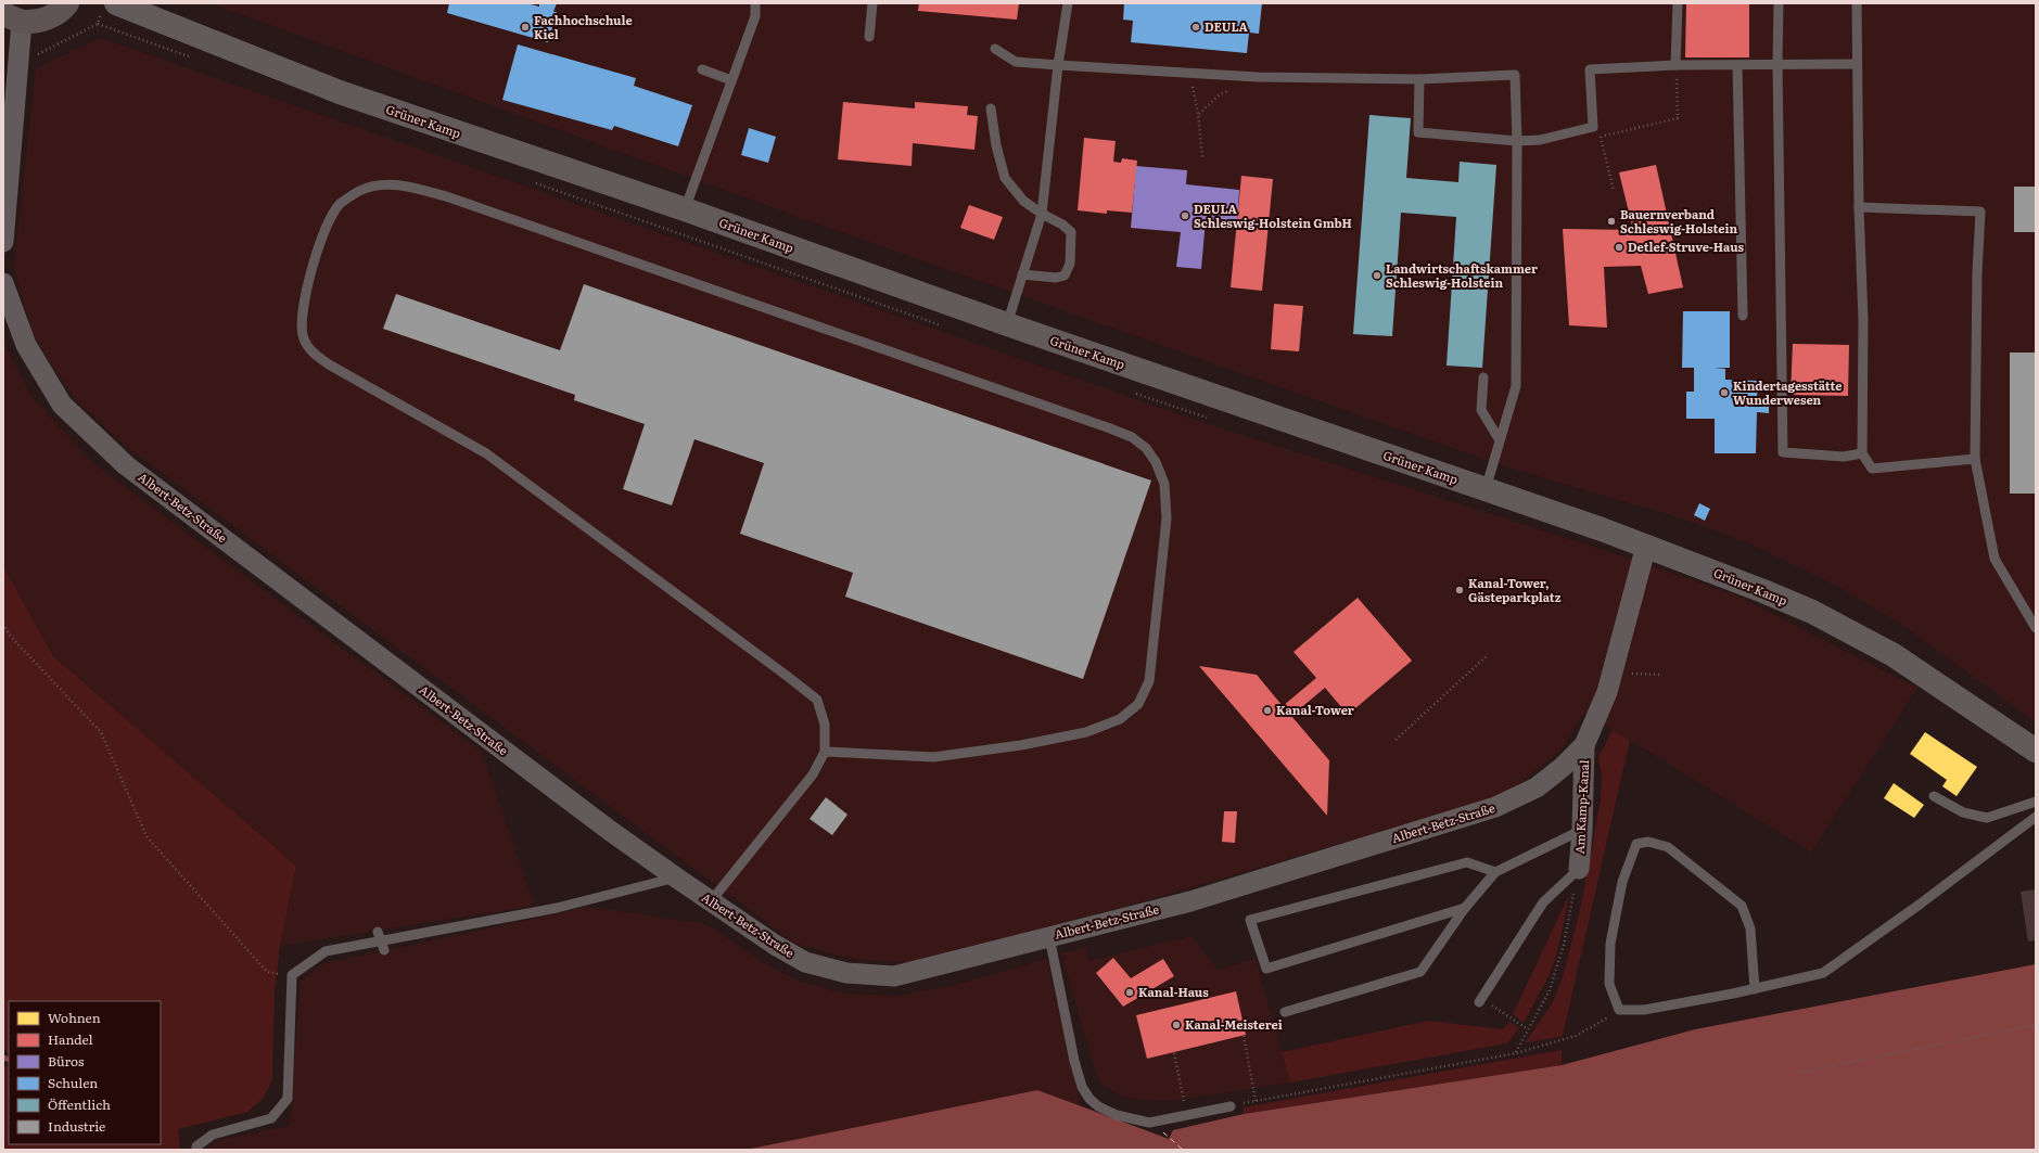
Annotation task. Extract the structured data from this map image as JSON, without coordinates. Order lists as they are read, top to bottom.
{
  "streets": {
    "street": ["Grüner Kamp", "Albert-Betz-Straße", "Am Kamp-Kanal"]
  },
  "crossings": [
    ["Grüner Kamp", "Albert-Betz-Straße"],
    ["Albert-Betz-Straße", "Am Kamp-Kanal"]
  ],
  "places": [
    "Fachhochschule Kiel",
    "DEULA",
    "DEULA Schleswig-Holstein GmbH",
    "Bauernverband Schleswig-Holstein",
    "Detlef-Struve-Haus",
    "Landwirtschaftskammer Schleswig-Holstein",
    "Kindertagesstätte Wunderwesen",
    "Kanal-Tower, Gästeparkplatz",
    "Kanal-Tower",
    "Kanal-Haus",
    "Kanal-Meisterei"
  ],
  "legend": [
    "Wohnen",
    "Handel",
    "Büros",
    "Schulen",
    "Öffentlich",
    "Industrie"
  ]
}
